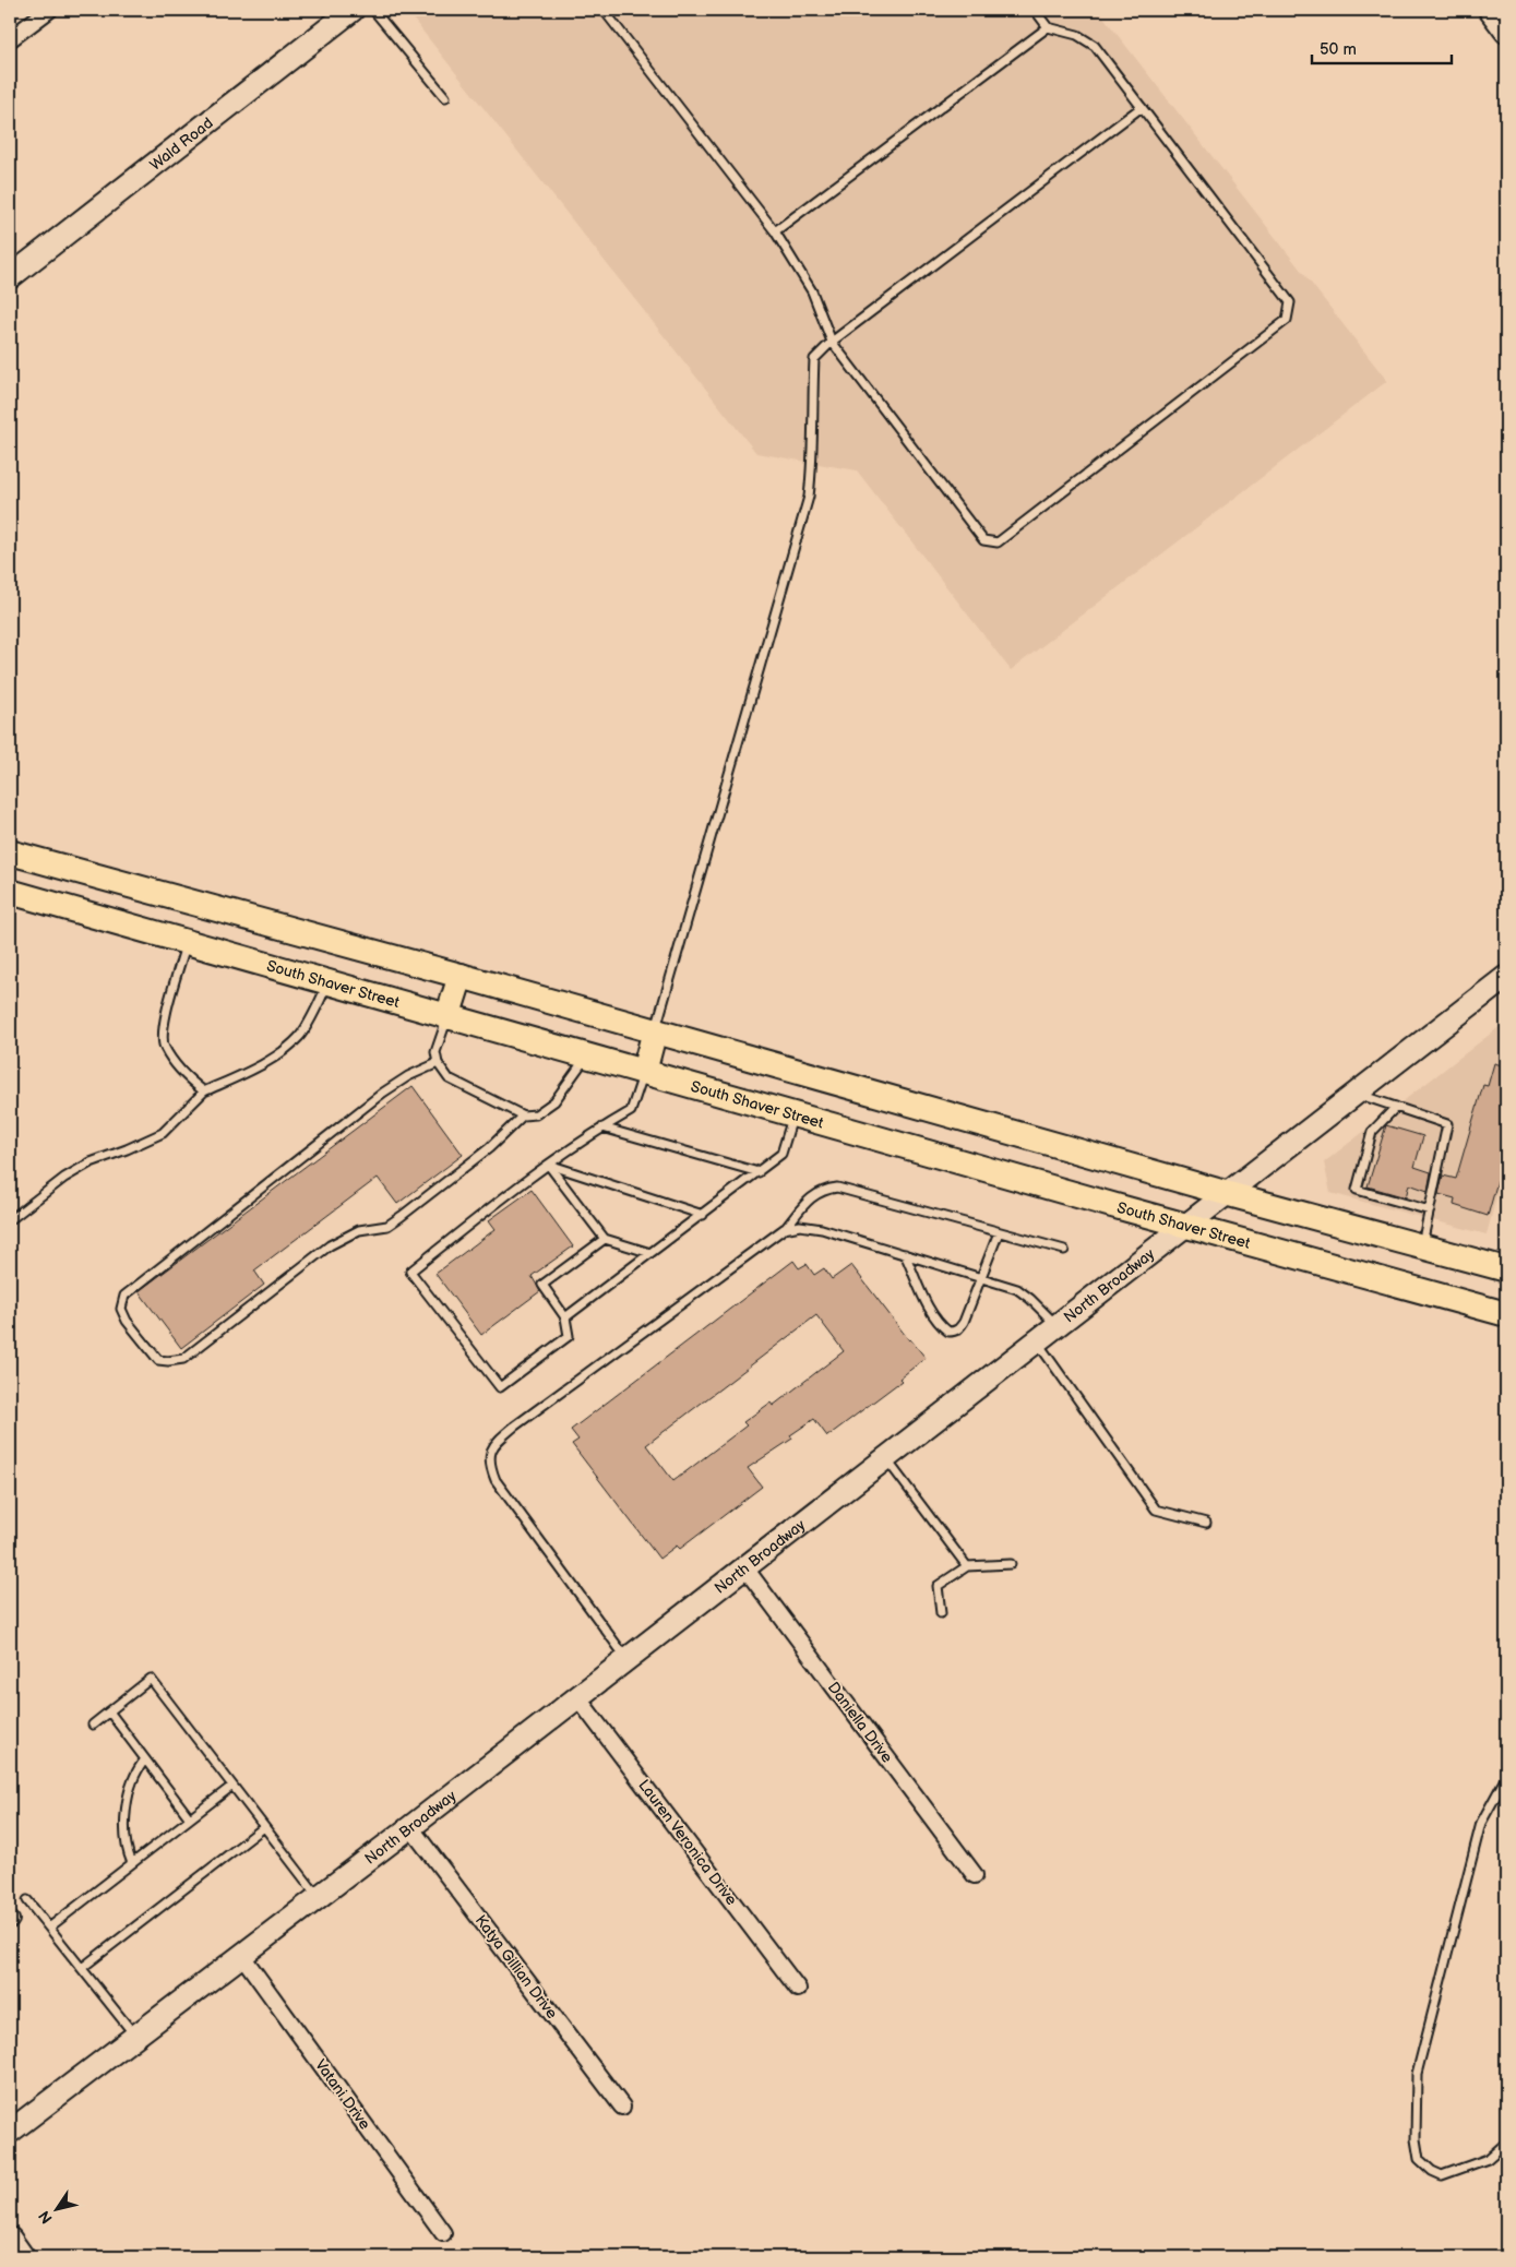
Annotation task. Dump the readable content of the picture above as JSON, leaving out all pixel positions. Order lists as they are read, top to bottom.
{
  "streets": {
    "main road": ["South Shaver Street"],
    "street": [
      "Wald Road",
      "North Broadway",
      "Daniella Drive",
      "Lauren Veronica Drive",
      "Katya Gillian Drive",
      "Vatani Drive"
    ]
  },
  "crossings": [
    ["South Shaver Street", "North Broadway"],
    ["North Broadway", "Daniella Drive"],
    ["North Broadway", "Lauren Veronica Drive"],
    ["North Broadway", "Katya Gillian Drive"],
    ["North Broadway", "Vatani Drive"]
  ],
  "scale_bar": "50 m",
  "north": "bottom left"
}
